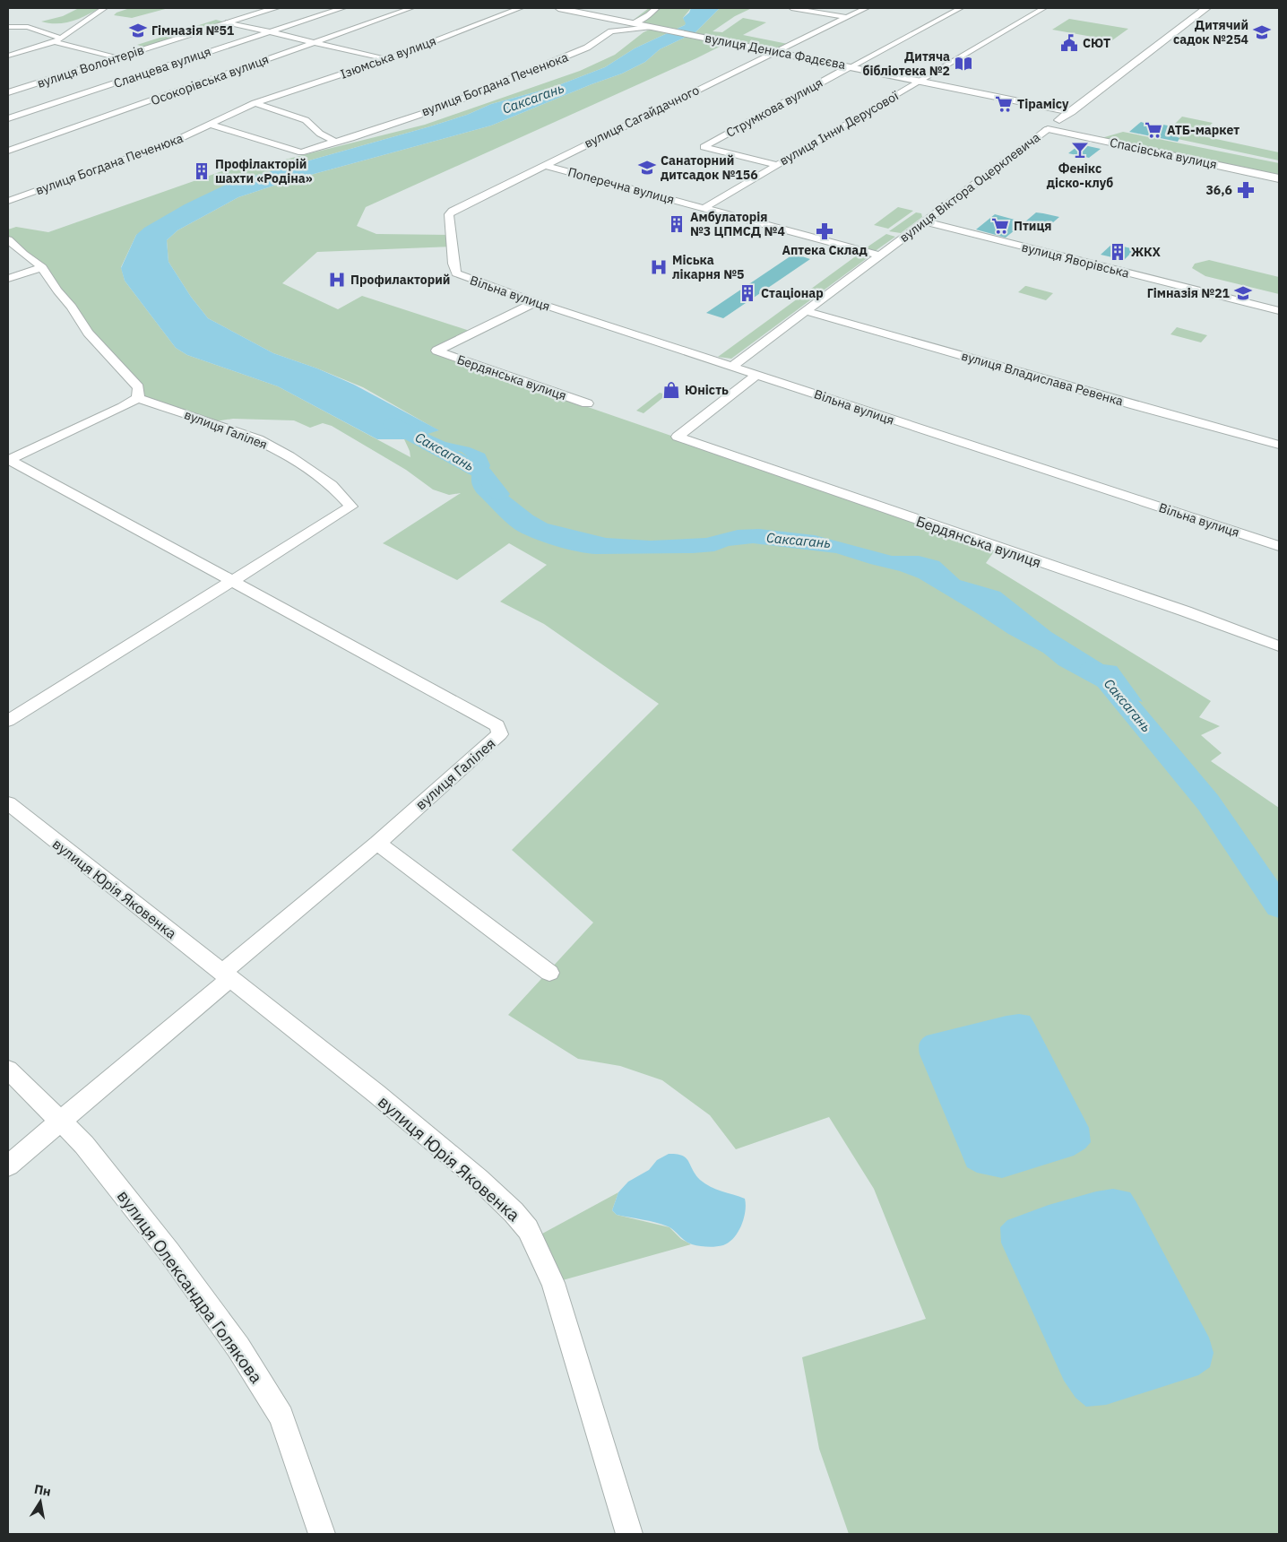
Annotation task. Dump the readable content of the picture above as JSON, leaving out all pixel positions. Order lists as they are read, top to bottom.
{
  "streets": {
    "street": [
      "вулиця Дениса Фадєєва",
      "Ізюмська вулиця",
      "вулиця Волонтерів",
      "Сланцева вулиця",
      "Осокорівська вулиця",
      "вулиця Богдана Печенюка",
      "Струмкова вулиця",
      "вулиця Сагайдачного",
      "вулиця Інни Дерусової",
      "Спасівська вулиця",
      "Поперечна вулиця",
      "вулиця Віктора Оцерклевича",
      "вулиця Яворівська",
      "Вільна вулиця",
      "Бердянська вулиця",
      "вулиця Владислава Ревенка",
      "вулиця Галілея",
      "вулиця Юрія Яковенка",
      "вулиця Олександра Голякова"
    ]
  },
  "crossings": [
    ["вулиця Дениса Фадєєва", "вулиця Богдана Печенюка"],
    ["вулиця Дениса Фадєєва", "Струмкова вулиця"],
    ["вулиця Дениса Фадєєва", "вулиця Сагайдачного"],
    ["вулиця Дениса Фадєєва", "вулиця Інни Дерусової"],
    ["вулиця Дениса Фадєєва", "вулиця Віктора Оцерклевича"],
    ["Ізюмська вулиця", "вулиця Богдана Печенюка"],
    ["Струмкова вулиця", "вулиця Інни Дерусової"],
    ["вулиця Сагайдачного", "Поперечна вулиця"],
    ["вулиця Сагайдачного", "Вільна вулиця"],
    ["вулиця Інни Дерусової", "Поперечна вулиця"],
    ["Спасівська вулиця", "вулиця Віктора Оцерклевича"],
    ["Поперечна вулиця", "вулиця Віктора Оцерклевича"],
    ["вулиця Віктора Оцерклевича", "вулиця Яворівська"],
    ["вулиця Віктора Оцерклевича", "Вільна вулиця"],
    ["вулиця Віктора Оцерклевича", "вулиця Владислава Ревенка"],
    ["Вільна вулиця", "Бердянська вулиця"]
  ],
  "water": ["Саксагань"],
  "places": {
    "school or university": [
      "Гімназія №51",
      "Дитячий садок №254",
      "Санаторний дитсадок №156",
      "Гімназія №21"
    ],
    "public building": ["СЮТ"],
    "library": ["Дитяча бібліотека №2"],
    "supermarket": ["Тірамісу", "АТБ-маркет", "Птиця"],
    "bar": ["Фенікс діско-клуб"],
    "building": [
      "Профілакторій шахти «Родіна»",
      "Амбулаторія №3 ЦПМСД №4",
      "ЖКХ",
      "Стаціонар"
    ],
    "pharmacy": ["36,6", "Аптека Склад"],
    "hospital": ["Міська лікарня №5", "Профилакторий"],
    "shop": ["Юність"]
  },
  "north": "top"
}
